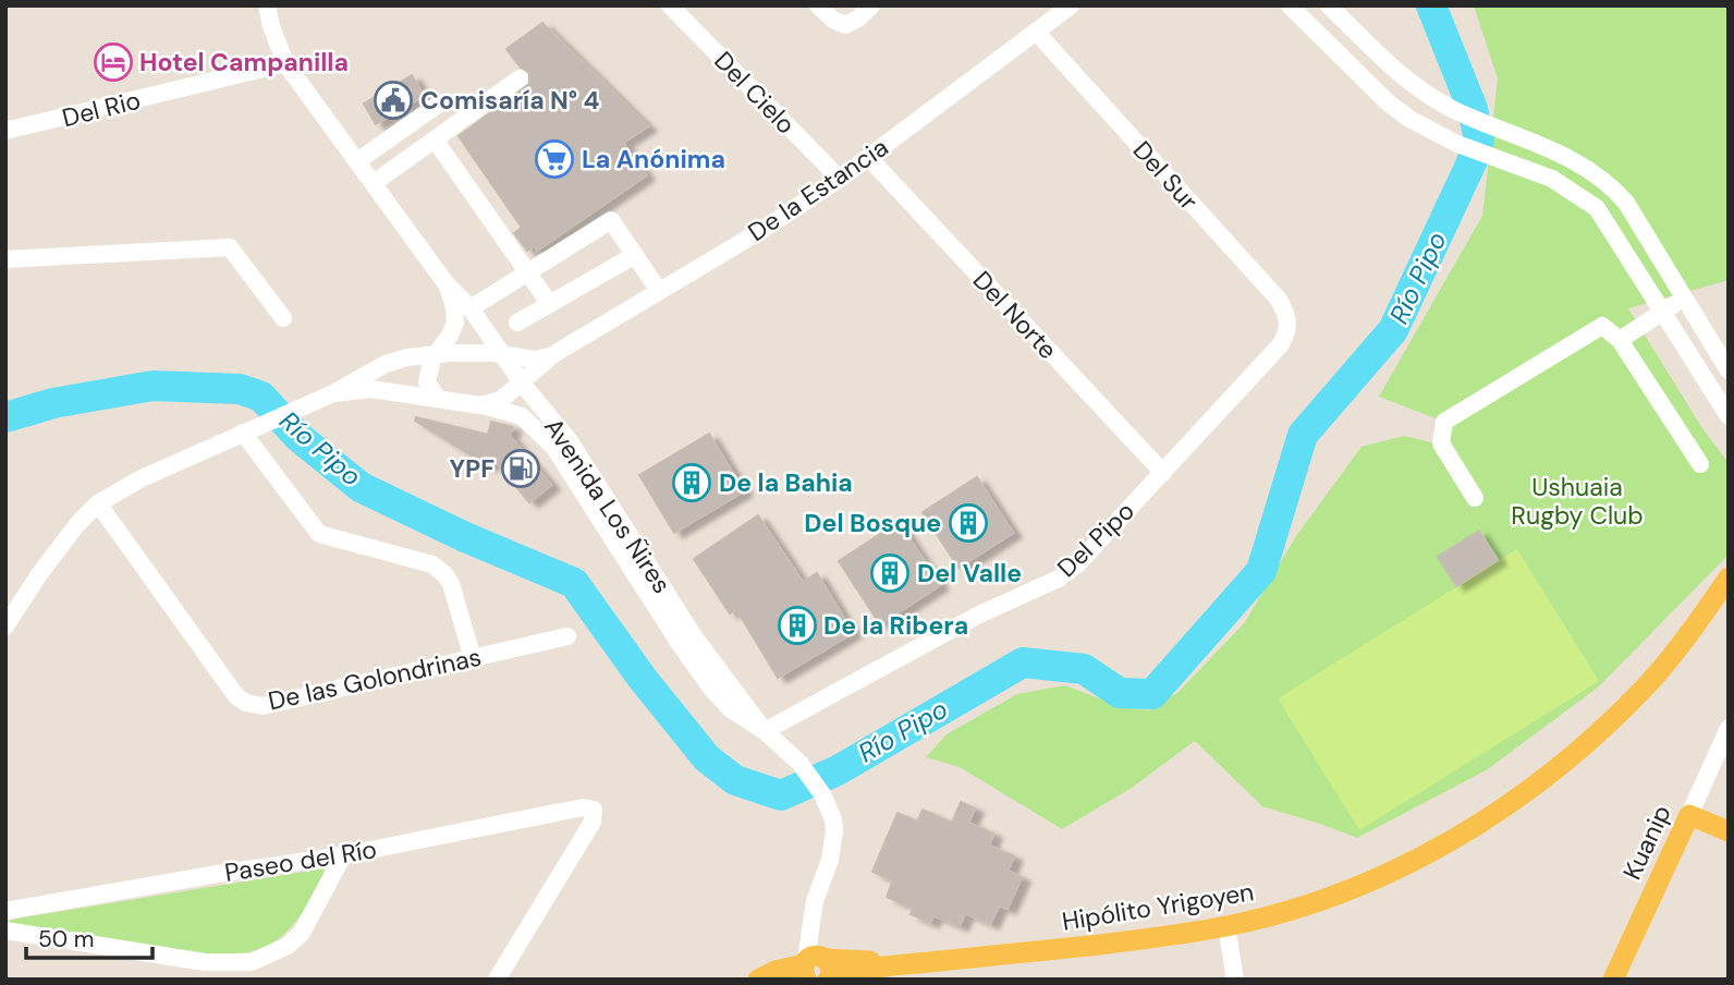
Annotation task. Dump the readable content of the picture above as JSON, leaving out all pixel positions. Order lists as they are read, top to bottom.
{
  "streets": {
    "main road": ["Kuanip", "Hipólito Yrigoyen"],
    "street": [
      "Del Cielo",
      "Del Rio",
      "Del Sur",
      "De la Estancia",
      "Del Norte",
      "Avenida Los Ñires",
      "Del Pipo",
      "De las Golondrinas",
      "Paseo del Río"
    ]
  },
  "crossings": [
    ["Del Cielo", "De la Estancia"],
    ["Del Rio", "Avenida Los Ñires"],
    ["Del Sur", "De la Estancia"],
    ["Del Sur", "Del Pipo"],
    ["De la Estancia", "Del Norte"],
    ["De la Estancia", "Avenida Los Ñires"],
    ["De la Estancia", "De las Golondrinas"],
    ["Del Norte", "Del Pipo"],
    ["Avenida Los Ñires", "Del Pipo"],
    ["Avenida Los Ñires", "Hipólito Yrigoyen"]
  ],
  "water": ["Río Pipo"],
  "parks": ["Ushuaia Rugby Club"],
  "places": {
    "hotel": ["Hotel Campanilla"],
    "public building": ["Comisaría N° 4"],
    "supermarket": ["La Anónima"],
    "fuel station": ["YPF"],
    "building": [
      "De la Bahia",
      "Del Bosque",
      "Del Valle",
      "De la Ribera"
    ]
  },
  "scale_bar": "50 m"
}
